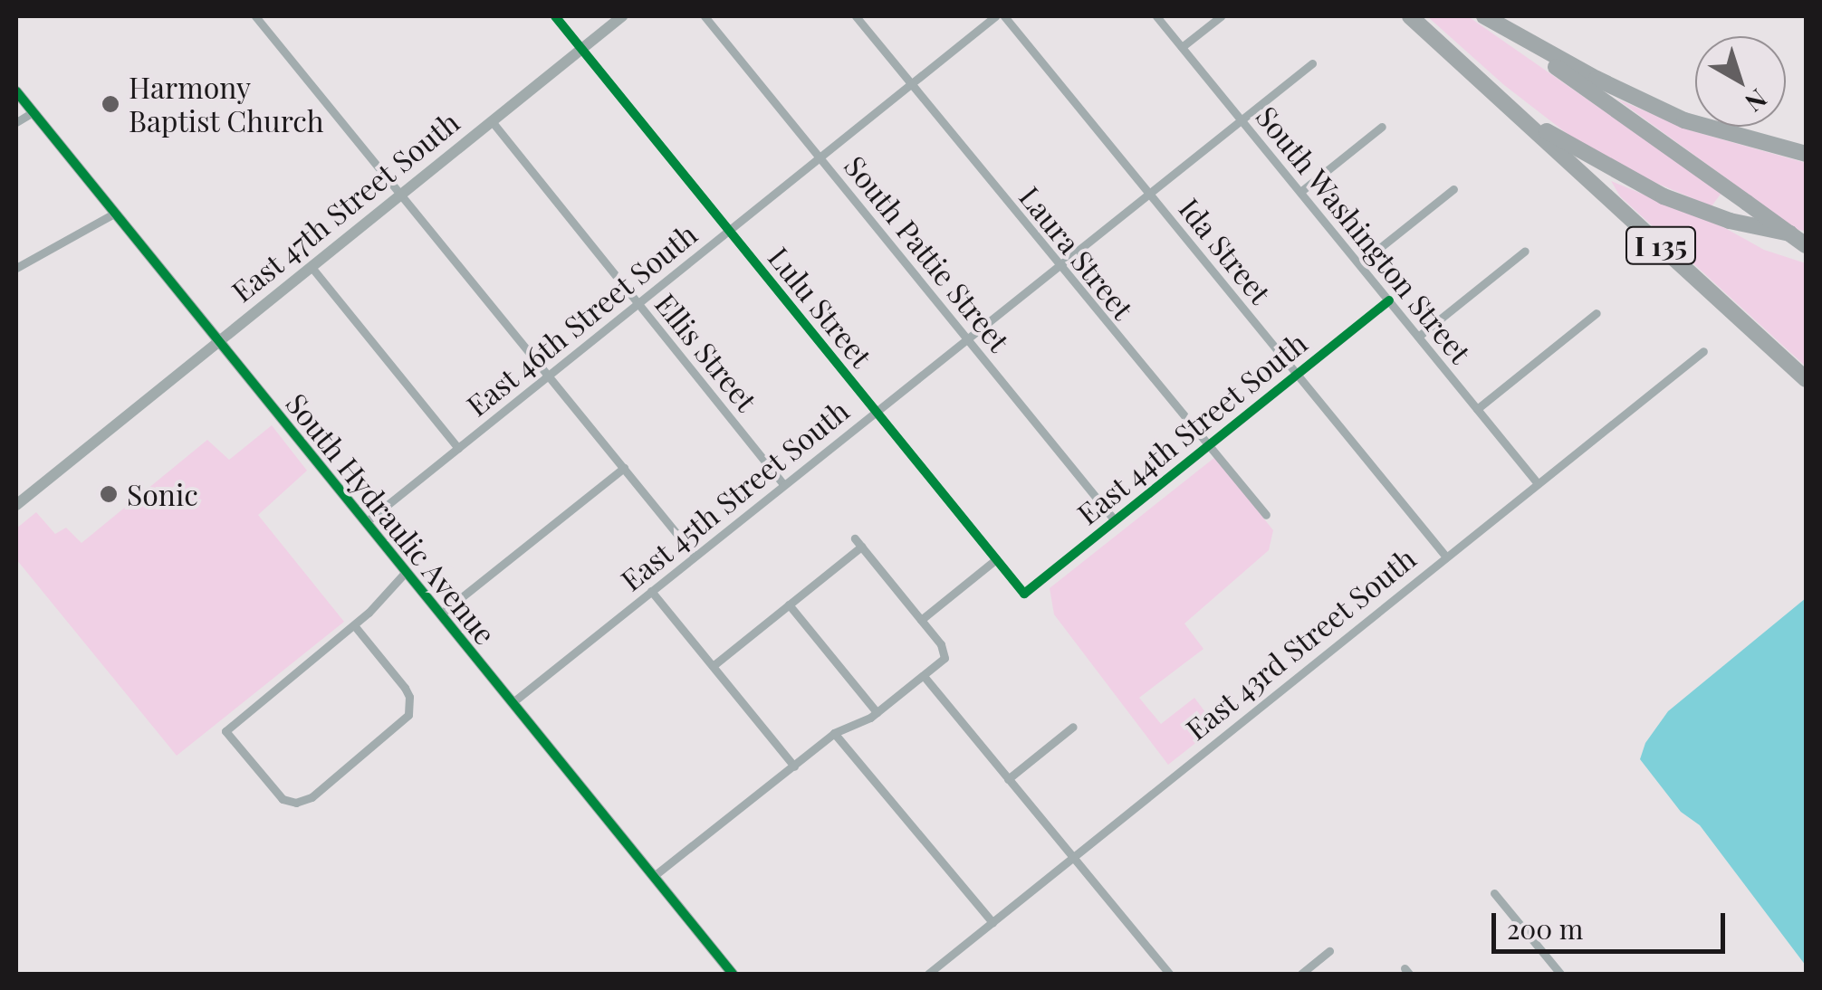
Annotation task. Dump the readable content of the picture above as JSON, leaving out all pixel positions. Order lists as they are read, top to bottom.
{
  "streets": {
    "highway": ["I 135"],
    "street": [
      "East 47th Street South",
      "South Washington Street",
      "Ida Street",
      "Laura Street",
      "South Pattie Street",
      "Lulu Street",
      "East 46th Street South",
      "Ellis Street",
      "East 44th Street South",
      "East 45th Street South",
      "South Hydraulic Avenue",
      "East 43rd Street South"
    ]
  },
  "crossings": [
    ["East 47th Street South", "Lulu Street"],
    ["East 47th Street South", "Ellis Street"],
    ["East 47th Street South", "South Hydraulic Avenue"],
    ["South Washington Street", "East 44th Street South"],
    ["South Washington Street", "East 45th Street South"],
    ["South Washington Street", "East 43rd Street South"],
    ["Ida Street", "East 44th Street South"],
    ["Ida Street", "East 45th Street South"],
    ["Ida Street", "East 43rd Street South"],
    ["Laura Street", "East 46th Street South"],
    ["Laura Street", "East 44th Street South"],
    ["Laura Street", "East 45th Street South"],
    ["South Pattie Street", "East 46th Street South"],
    ["South Pattie Street", "East 44th Street South"],
    ["South Pattie Street", "East 45th Street South"],
    ["Lulu Street", "East 46th Street South"],
    ["Lulu Street", "East 44th Street South"],
    ["Lulu Street", "East 45th Street South"],
    ["East 46th Street South", "Ellis Street"],
    ["East 46th Street South", "South Hydraulic Avenue"],
    ["Ellis Street", "East 45th Street South"],
    ["East 45th Street South", "South Hydraulic Avenue"]
  ],
  "places": ["Harmony Baptist Church", "Sonic"],
  "scale_bar": "200 m",
  "north": "bottom right"
}
